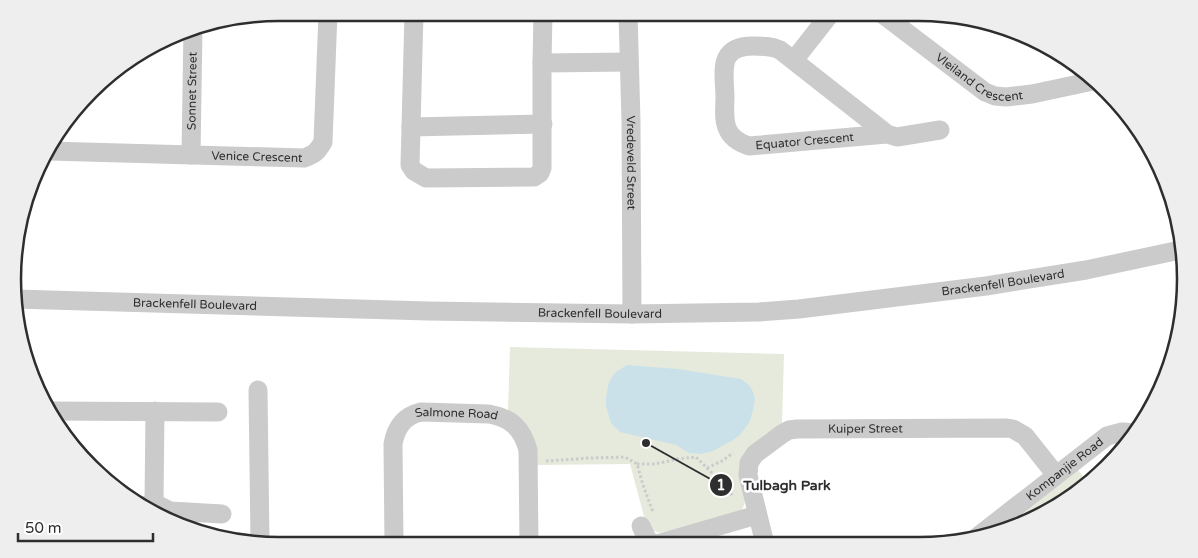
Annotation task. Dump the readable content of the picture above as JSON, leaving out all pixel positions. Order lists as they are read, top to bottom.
{
  "streets": {
    "street": [
      "Vleiland Crescent",
      "Sonnet Street",
      "Equator Crescent",
      "Venice Crescent",
      "Vredeveld Street",
      "Brackenfell Boulevard",
      "Salmone Road",
      "Kuiper Street",
      "Kompanjie Road"
    ]
  },
  "crossings": [
    ["Sonnet Street", "Venice Crescent"],
    ["Vredeveld Street", "Brackenfell Boulevard"],
    ["Kuiper Street", "Kompanjie Road"]
  ],
  "places": ["Tulbagh Park"],
  "scale_bar": "50 m"
}
